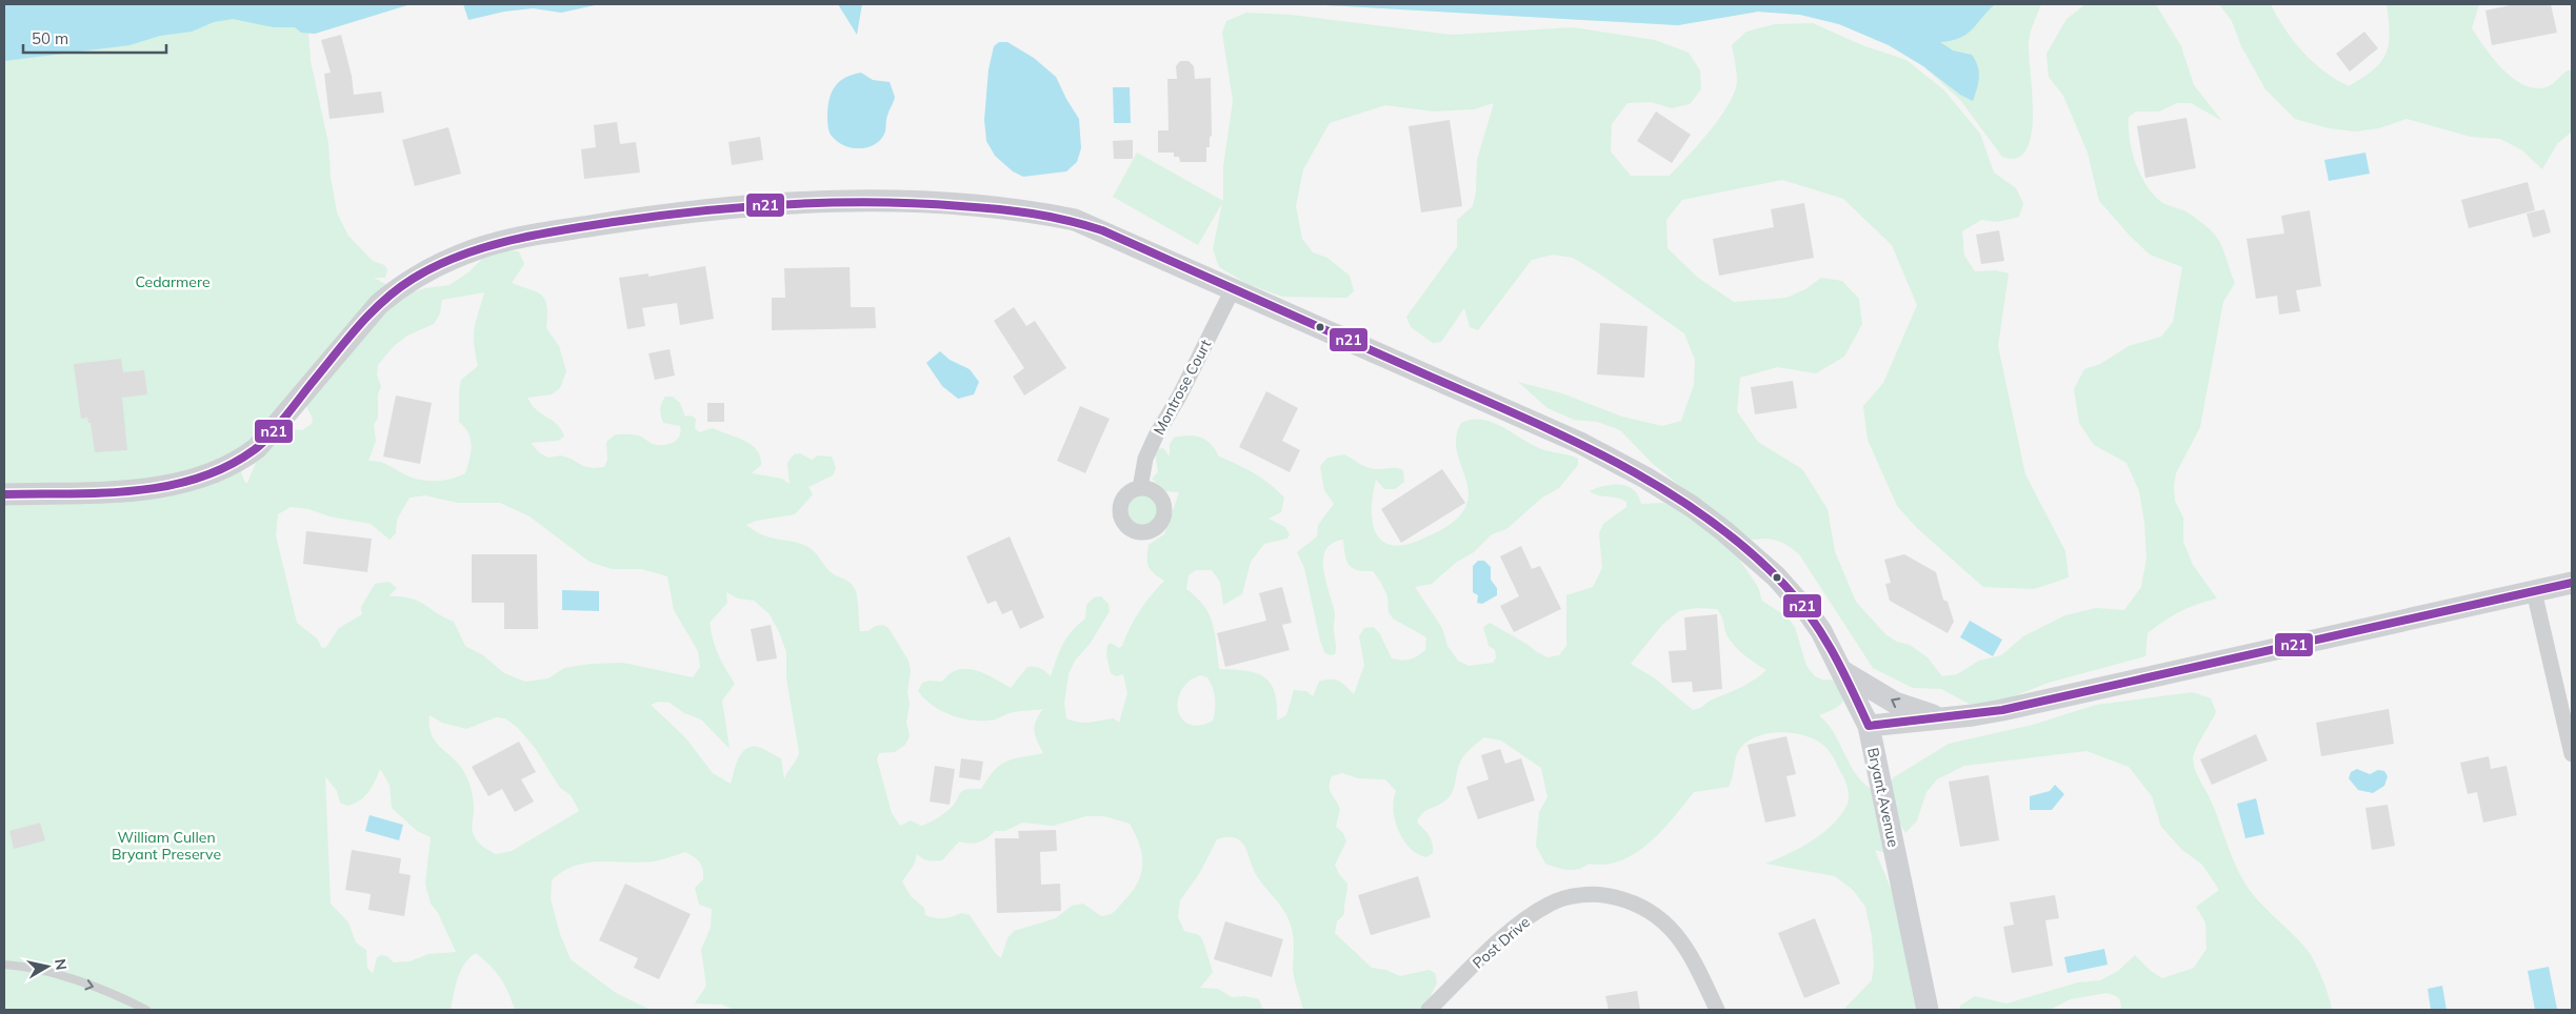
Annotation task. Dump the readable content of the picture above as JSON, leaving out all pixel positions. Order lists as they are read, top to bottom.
{
  "streets": {
    "main road": ["Bryant Avenue"],
    "street": ["Montrose Court", "Post Drive"]
  },
  "crossings": [
    ["Montrose Court", "Bryant Avenue"]
  ],
  "parks": ["Cedarmere", "William Cullen Bryant Preserve"],
  "lines": ["transit line n21"],
  "scale_bar": "50 m",
  "north": "right"
}
